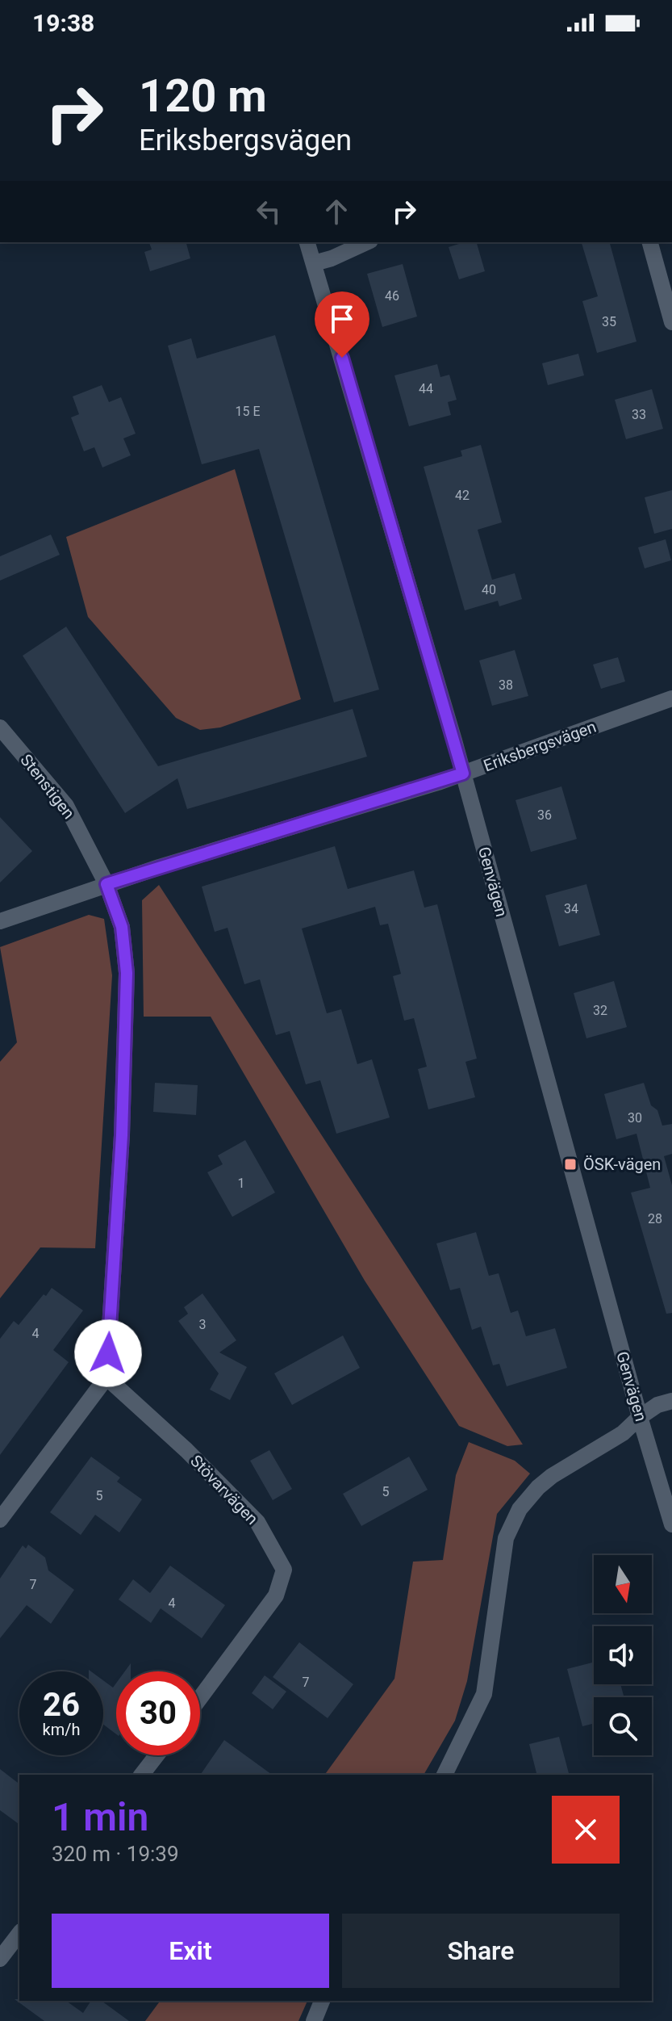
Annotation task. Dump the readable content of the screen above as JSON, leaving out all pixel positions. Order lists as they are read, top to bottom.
{
  "streets": {
    "street": [
      "Eriksbergsvägen",
      "Stenstigen",
      "Genvägen",
      "Stövarvägen"
    ]
  },
  "crossings": [
    ["Eriksbergsvägen", "Stenstigen"],
    ["Eriksbergsvägen", "Genvägen"],
    ["Stenstigen", "Stövarvägen"]
  ],
  "places": {
    "transit": ["ÖSK-vägen"]
  },
  "house_numbers": [
    "46",
    "35",
    "44",
    "15 E",
    "33",
    "42",
    "40",
    "38",
    "36",
    "34",
    "32",
    "30",
    "1",
    "28",
    "3",
    "4",
    "5",
    "5",
    "7",
    "4",
    "7"
  ],
  "north": "bottom",
  "page": {
    "status": "19:38",
    "turn": ["120 m", "Eriksbergsvägen"],
    "speed": "26 km/h",
    "limit": "30",
    "heading": ["1 min", "320 m · 19:39"],
    "buttons": ["Exit", "Share"]
  }
}
